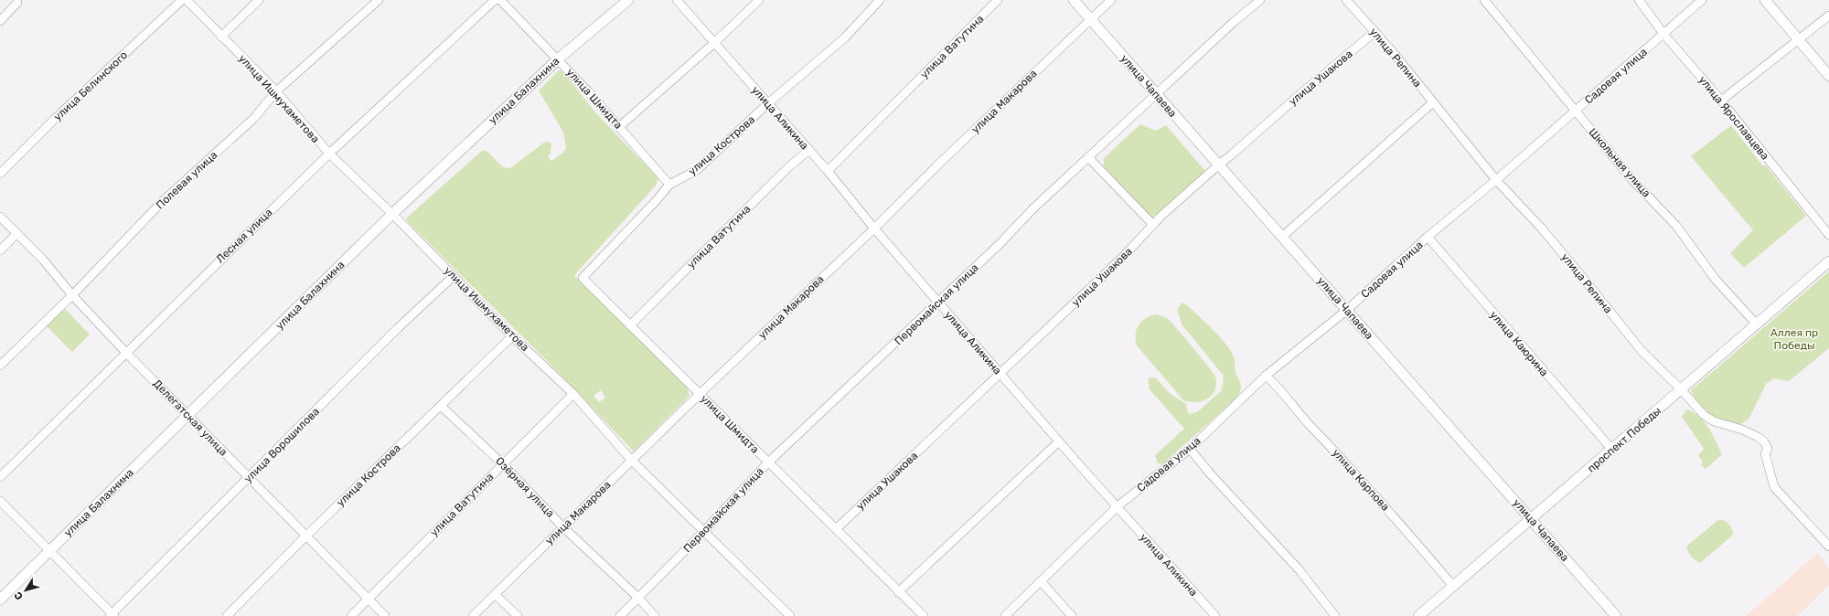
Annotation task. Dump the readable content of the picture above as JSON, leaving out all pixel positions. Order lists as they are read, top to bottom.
{
  "streets": {
    "street": [
      "улица Ватутина",
      "улица Репина",
      "Садовая улица",
      "улица Ушакова",
      "улица Белинского",
      "улица Чапаева",
      "улица Балахнина",
      "улица Ишмухаметова",
      "улица Шмидта",
      "улица Макарова",
      "улица Аликина",
      "улица Ярославцева",
      "улица Кострова",
      "Школьная улица",
      "Полевая улица",
      "Лесная улица",
      "Первомайская улица",
      "улица Каюрина",
      "Делегатская улица",
      "проспект Победы",
      "улица Ворошилова",
      "улица Карпова",
      "Озёрная улица"
    ]
  },
  "crossings": [
    ["улица Ватутина", "улица Ишмухаметова"],
    ["улица Ватутина", "улица Шмидта"],
    ["улица Ватутина", "улица Аликина"],
    ["улица Ватутина", "Делегатская улица"],
    ["улица Ватутина", "Озёрная улица"],
    ["улица Репина", "Садовая улица"],
    ["улица Репина", "улица Ушакова"],
    ["улица Репина", "проспект Победы"],
    ["Садовая улица", "улица Чапаева"],
    ["Садовая улица", "улица Аликина"],
    ["Садовая улица", "улица Ярославцева"],
    ["Садовая улица", "Школьная улица"],
    ["Садовая улица", "улица Каюрина"],
    ["Садовая улица", "улица Карпова"],
    ["улица Ушакова", "улица Чапаева"],
    ["улица Ушакова", "улица Шмидта"],
    ["улица Ушакова", "улица Аликина"],
    ["улица Чапаева", "улица Макарова"],
    ["улица Чапаева", "Первомайская улица"],
    ["улица Чапаева", "проспект Победы"],
    ["улица Балахнина", "улица Ишмухаметова"],
    ["улица Балахнина", "улица Шмидта"],
    ["улица Балахнина", "Делегатская улица"],
    ["улица Ишмухаметова", "улица Макарова"],
    ["улица Ишмухаметова", "улица Кострова"],
    ["улица Ишмухаметова", "Полевая улица"],
    ["улица Ишмухаметова", "Лесная улица"],
    ["улица Ишмухаметова", "Первомайская улица"],
    ["улица Ишмухаметова", "улица Ворошилова"],
    ["улица Шмидта", "улица Макарова"],
    ["улица Шмидта", "улица Кострова"],
    ["улица Шмидта", "Первомайская улица"],
    ["улица Макарова", "улица Аликина"],
    ["улица Макарова", "Озёрная улица"],
    ["улица Аликина", "улица Кострова"],
    ["улица Аликина", "Первомайская улица"],
    ["улица Кострова", "Делегатская улица"],
    ["улица Кострова", "Озёрная улица"],
    ["Школьная улица", "проспект Победы"],
    ["Полевая улица", "Делегатская улица"],
    ["Лесная улица", "Делегатская улица"],
    ["Первомайская улица", "Озёрная улица"],
    ["улица Каюрина", "проспект Победы"],
    ["Делегатская улица", "улица Ворошилова"],
    ["проспект Победы", "улица Карпова"]
  ],
  "parks": ["Аллея пр Победы"],
  "north": "bottom left"
}
